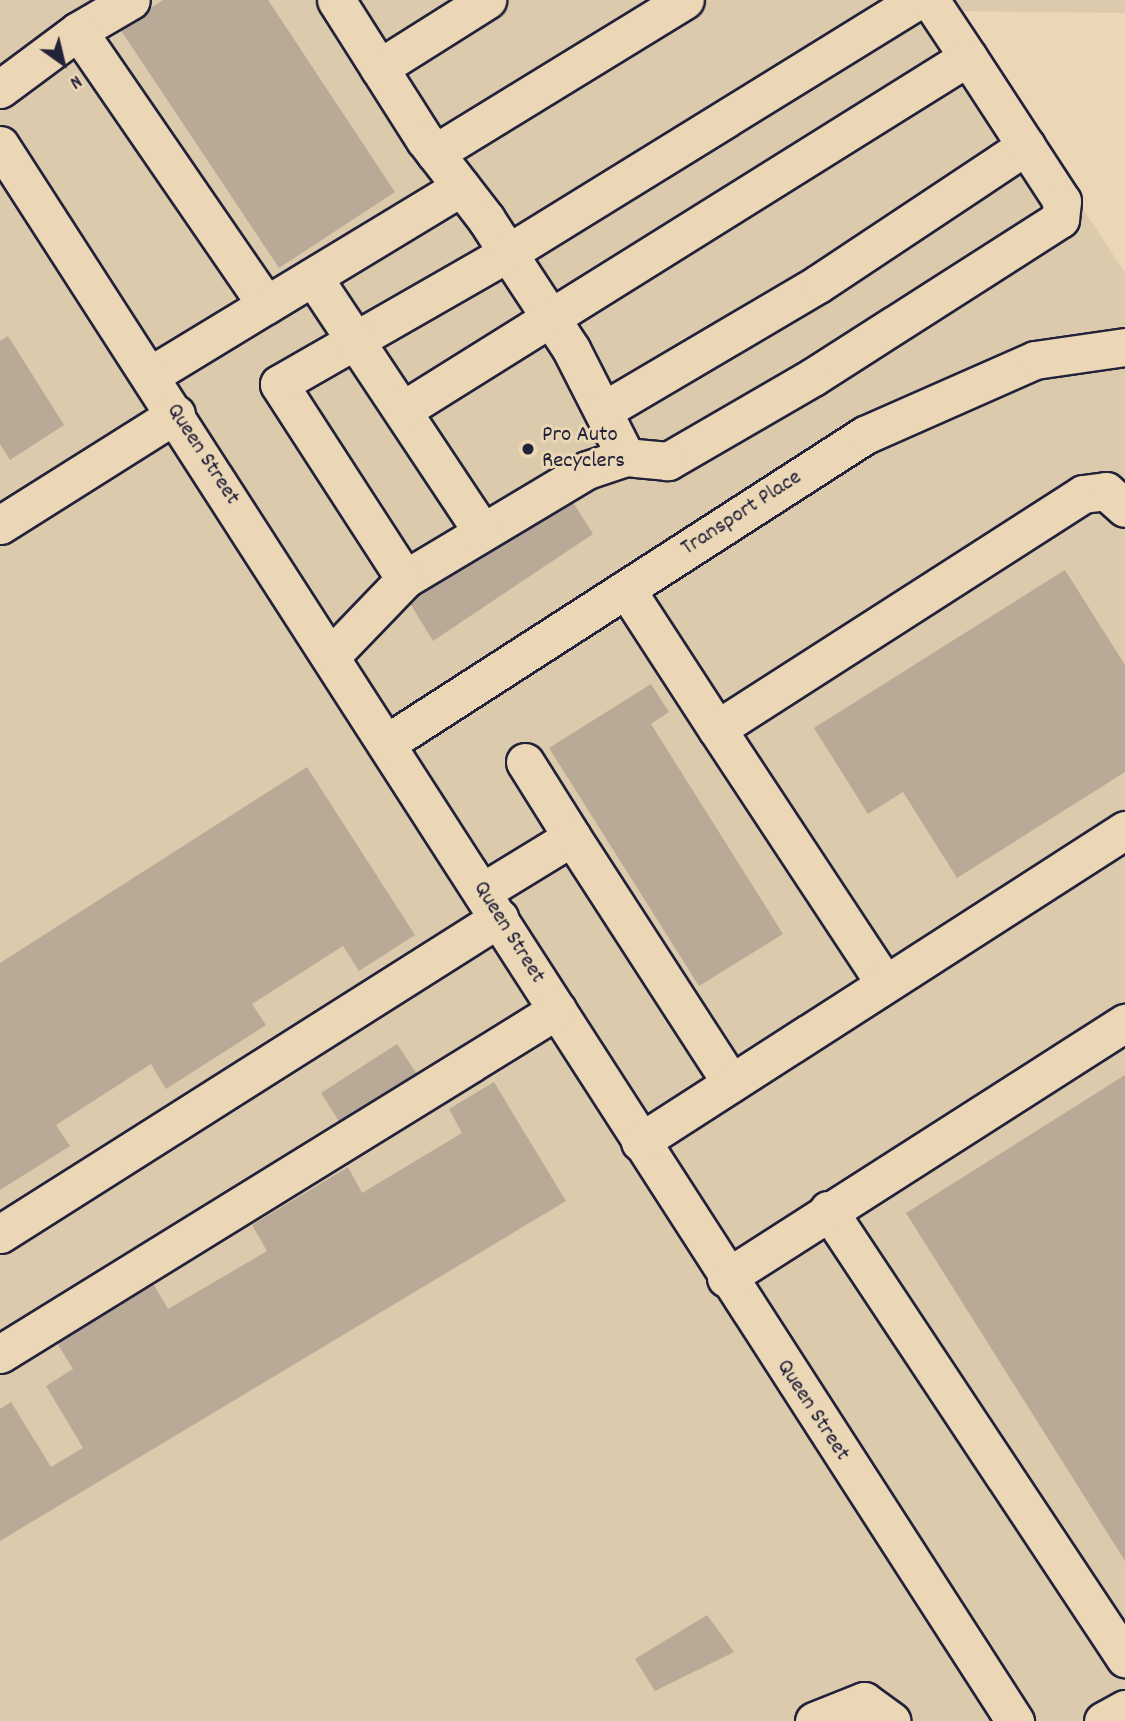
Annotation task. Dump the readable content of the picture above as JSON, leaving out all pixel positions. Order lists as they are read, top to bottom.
{
  "streets": {
    "street": ["Queen Street", "Transport Place"]
  },
  "crossings": [
    ["Queen Street", "Transport Place"]
  ],
  "places": ["Pro Auto Recyclers"],
  "north": "bottom right"
}
